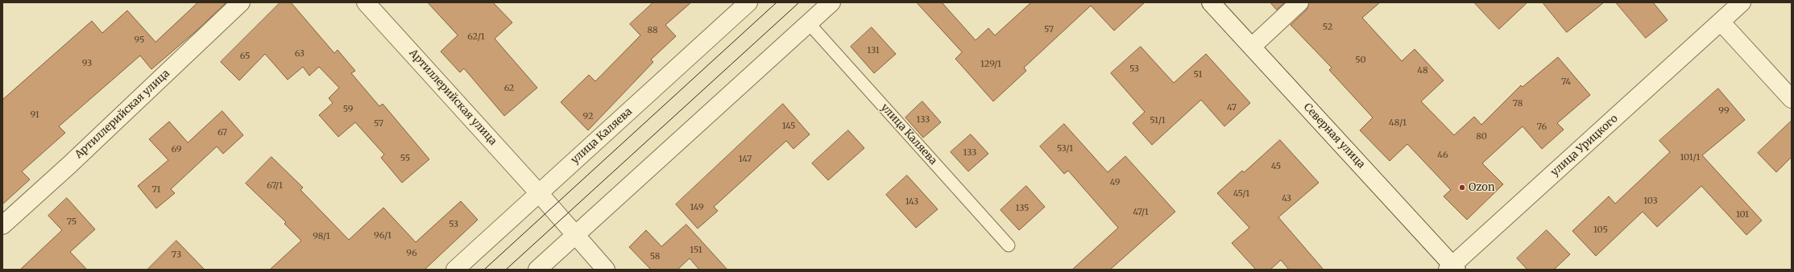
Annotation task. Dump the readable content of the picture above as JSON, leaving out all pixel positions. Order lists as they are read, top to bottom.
{
  "streets": {
    "street": [
      "Артиллерийская улица",
      "улица Каляева",
      "Северная улица",
      "улица Урицкого"
    ]
  },
  "crossings": [
    ["Артиллерийская улица", "улица Каляева"],
    ["Северная улица", "улица Урицкого"]
  ],
  "places": ["Ozon"],
  "house_numbers": [
    "52",
    "57",
    "88",
    "62/1",
    "95",
    "131",
    "63",
    "65",
    "50",
    "93",
    "129/1",
    "53",
    "48",
    "51",
    "74",
    "62",
    "78",
    "47",
    "59",
    "99",
    "91",
    "92",
    "133",
    "51/1",
    "48/1",
    "57",
    "145",
    "76",
    "67",
    "80",
    "53/1",
    "69",
    "133",
    "46",
    "101/1",
    "55",
    "147",
    "45",
    "49",
    "67/1",
    "71",
    "45/1",
    "43",
    "103",
    "143",
    "149",
    "135",
    "47/1",
    "101",
    "75",
    "53",
    "105",
    "96/1",
    "98/1",
    "151",
    "96",
    "73",
    "58"
  ]
}
